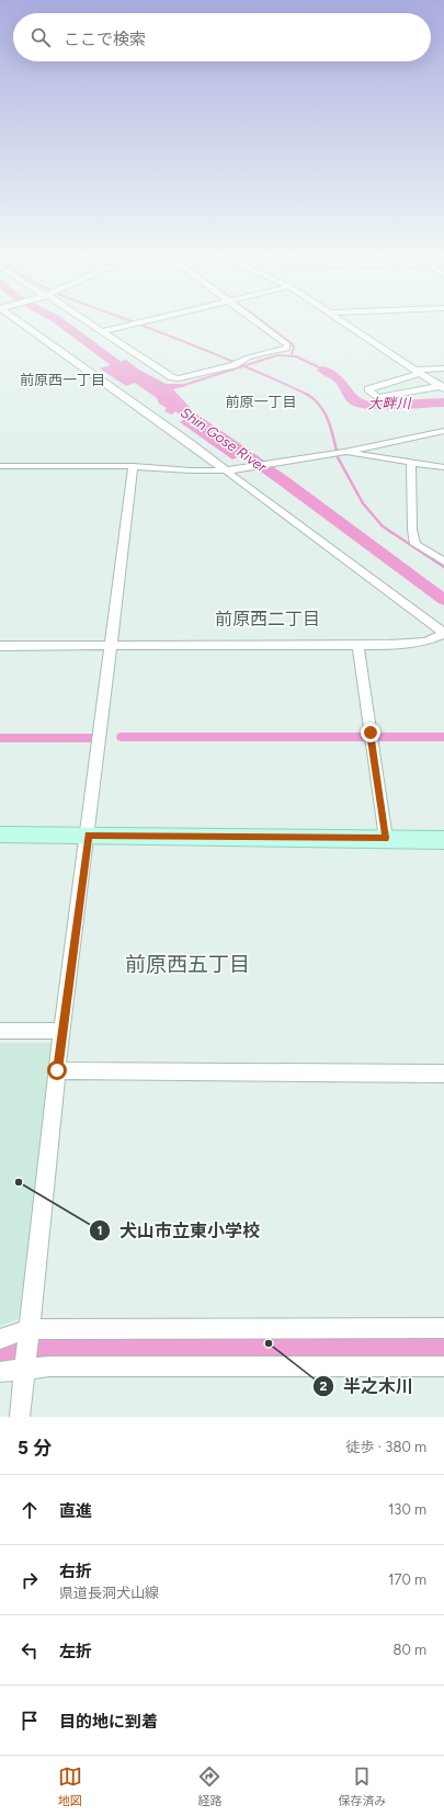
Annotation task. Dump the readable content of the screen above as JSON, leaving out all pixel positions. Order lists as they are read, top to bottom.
{
  "districts": [
    "前原西一丁目",
    "前原一丁目",
    "前原西二丁目",
    "前原西五丁目"
  ],
  "water": ["大畔川", "Shin Gose River"],
  "places": ["犬山市立東小学校", "半之木川"],
  "page": {
    "search": "ここで検索",
    "heading": ["5 分", "徒歩 · 380 m"],
    "list": [
      ["直進", "130 m"],
      ["右折", "県道長洞犬山線", "170 m"],
      ["左折", "80 m"],
      "目的地に到着"
    ],
    "nav": ["地図", "経路", "保存済み"]
  }
}
